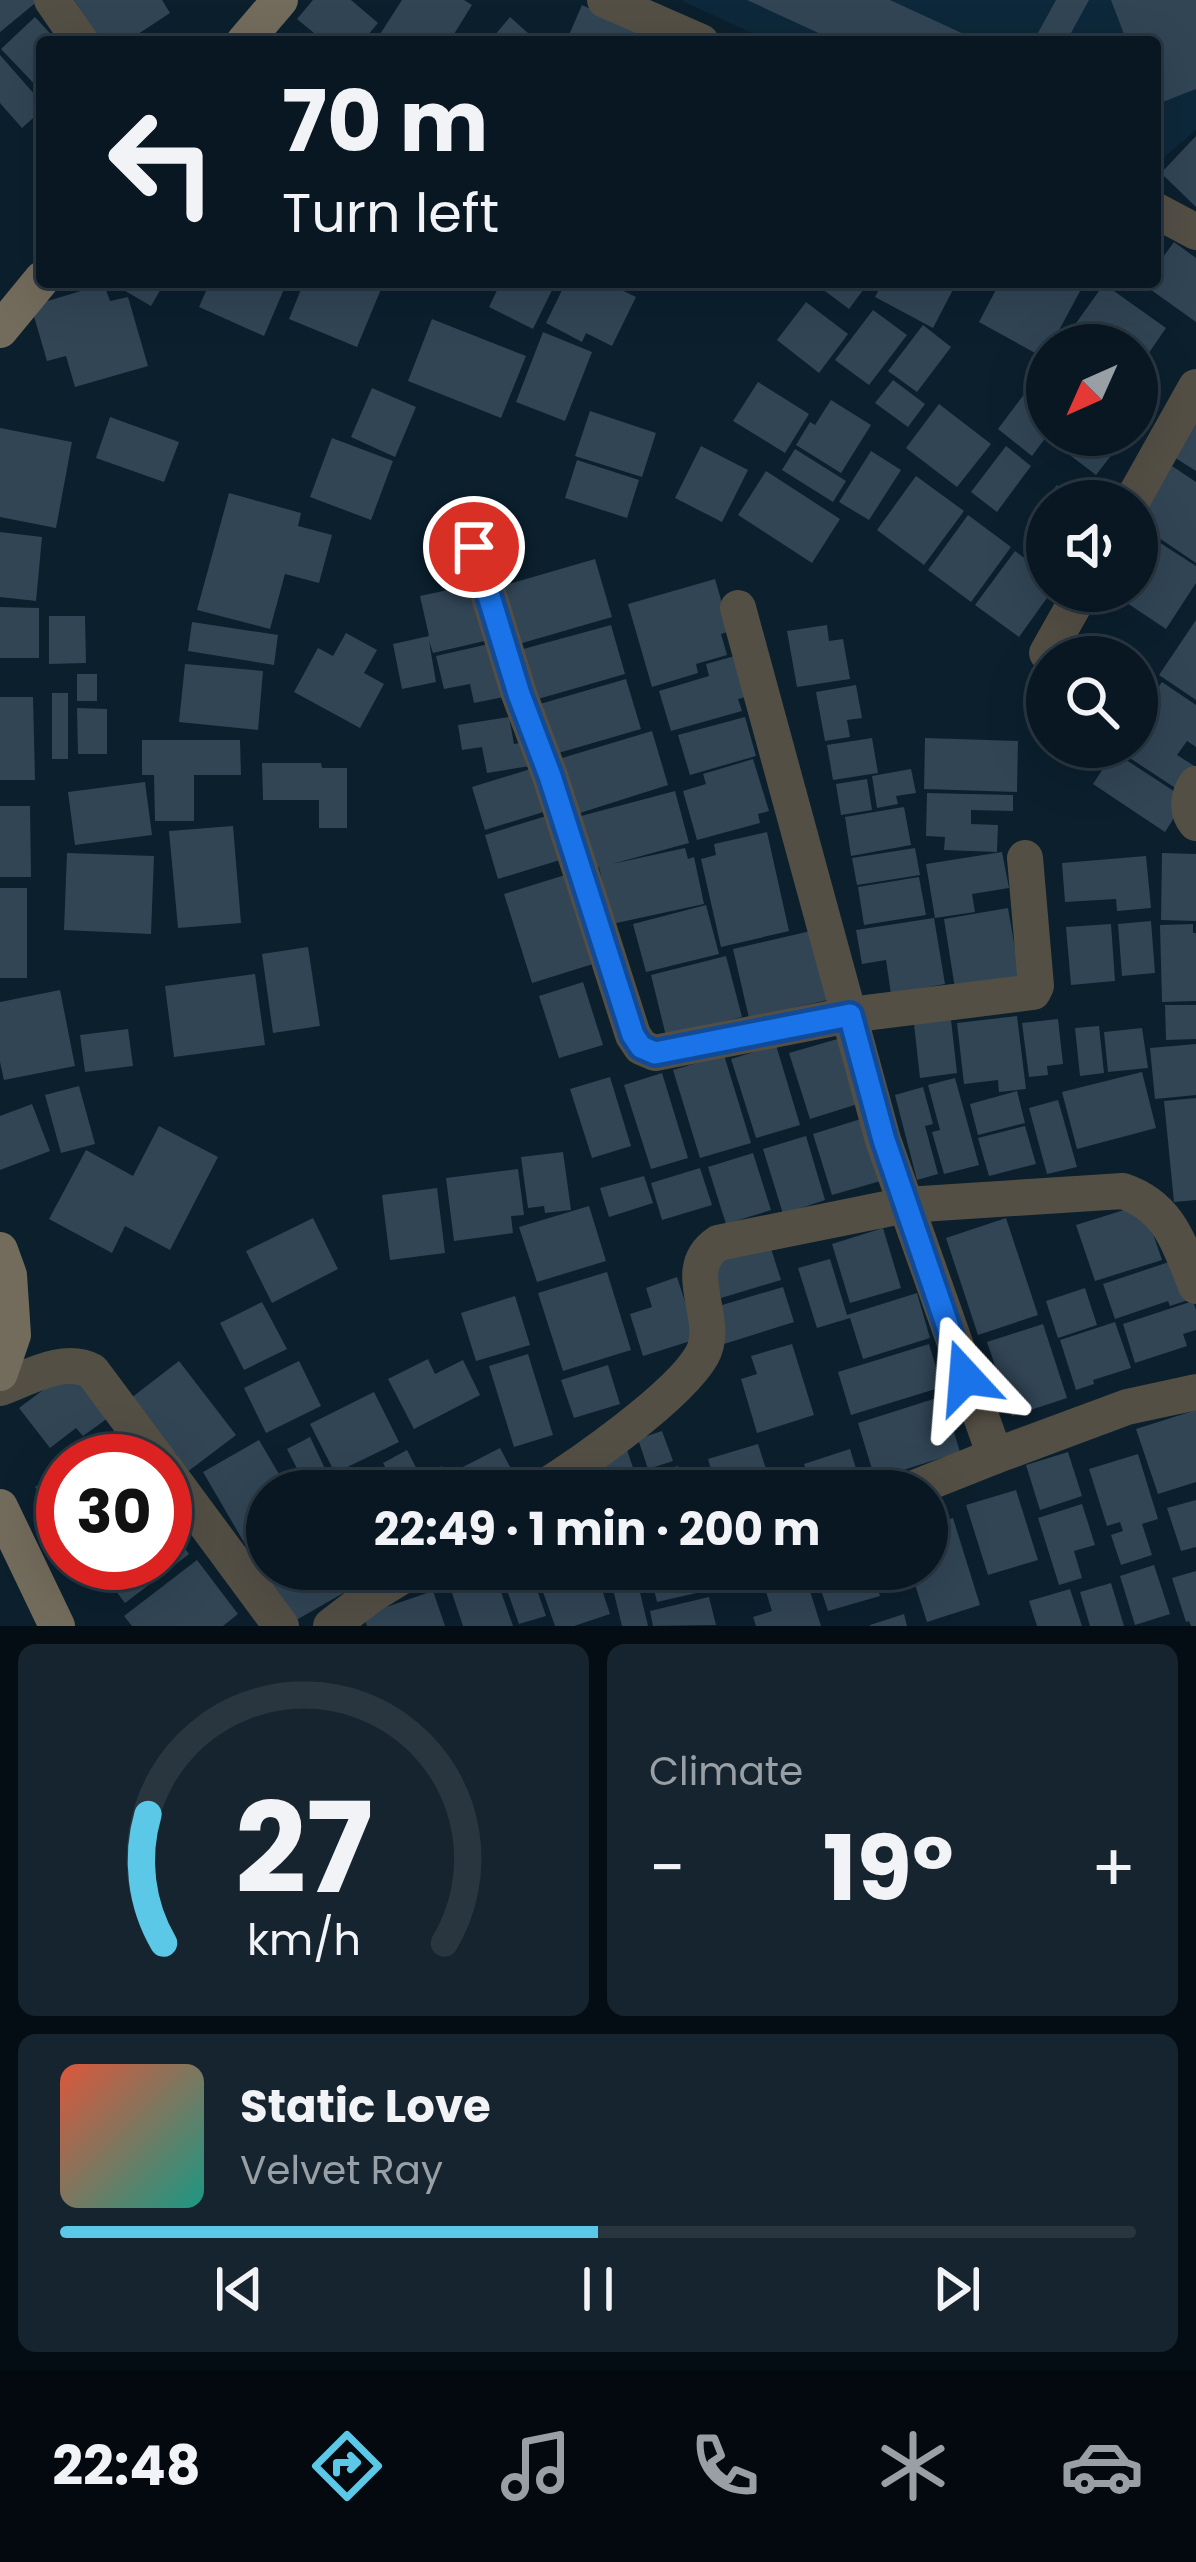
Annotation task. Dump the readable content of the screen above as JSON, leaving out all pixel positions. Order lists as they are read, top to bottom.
{
  "north": "bottom left",
  "page": {
    "turn": ["70 m", "Turn left"],
    "limit": "30",
    "trip": "22:49 · 1 min · 200 m",
    "tile": "Climate",
    "heat": ["−", "19°", "+"],
    "song": ["Static Love", "Velvet Ray"],
    "tabs": "22:48",
    "gauge": ["27", "km/h"]
  }
}
